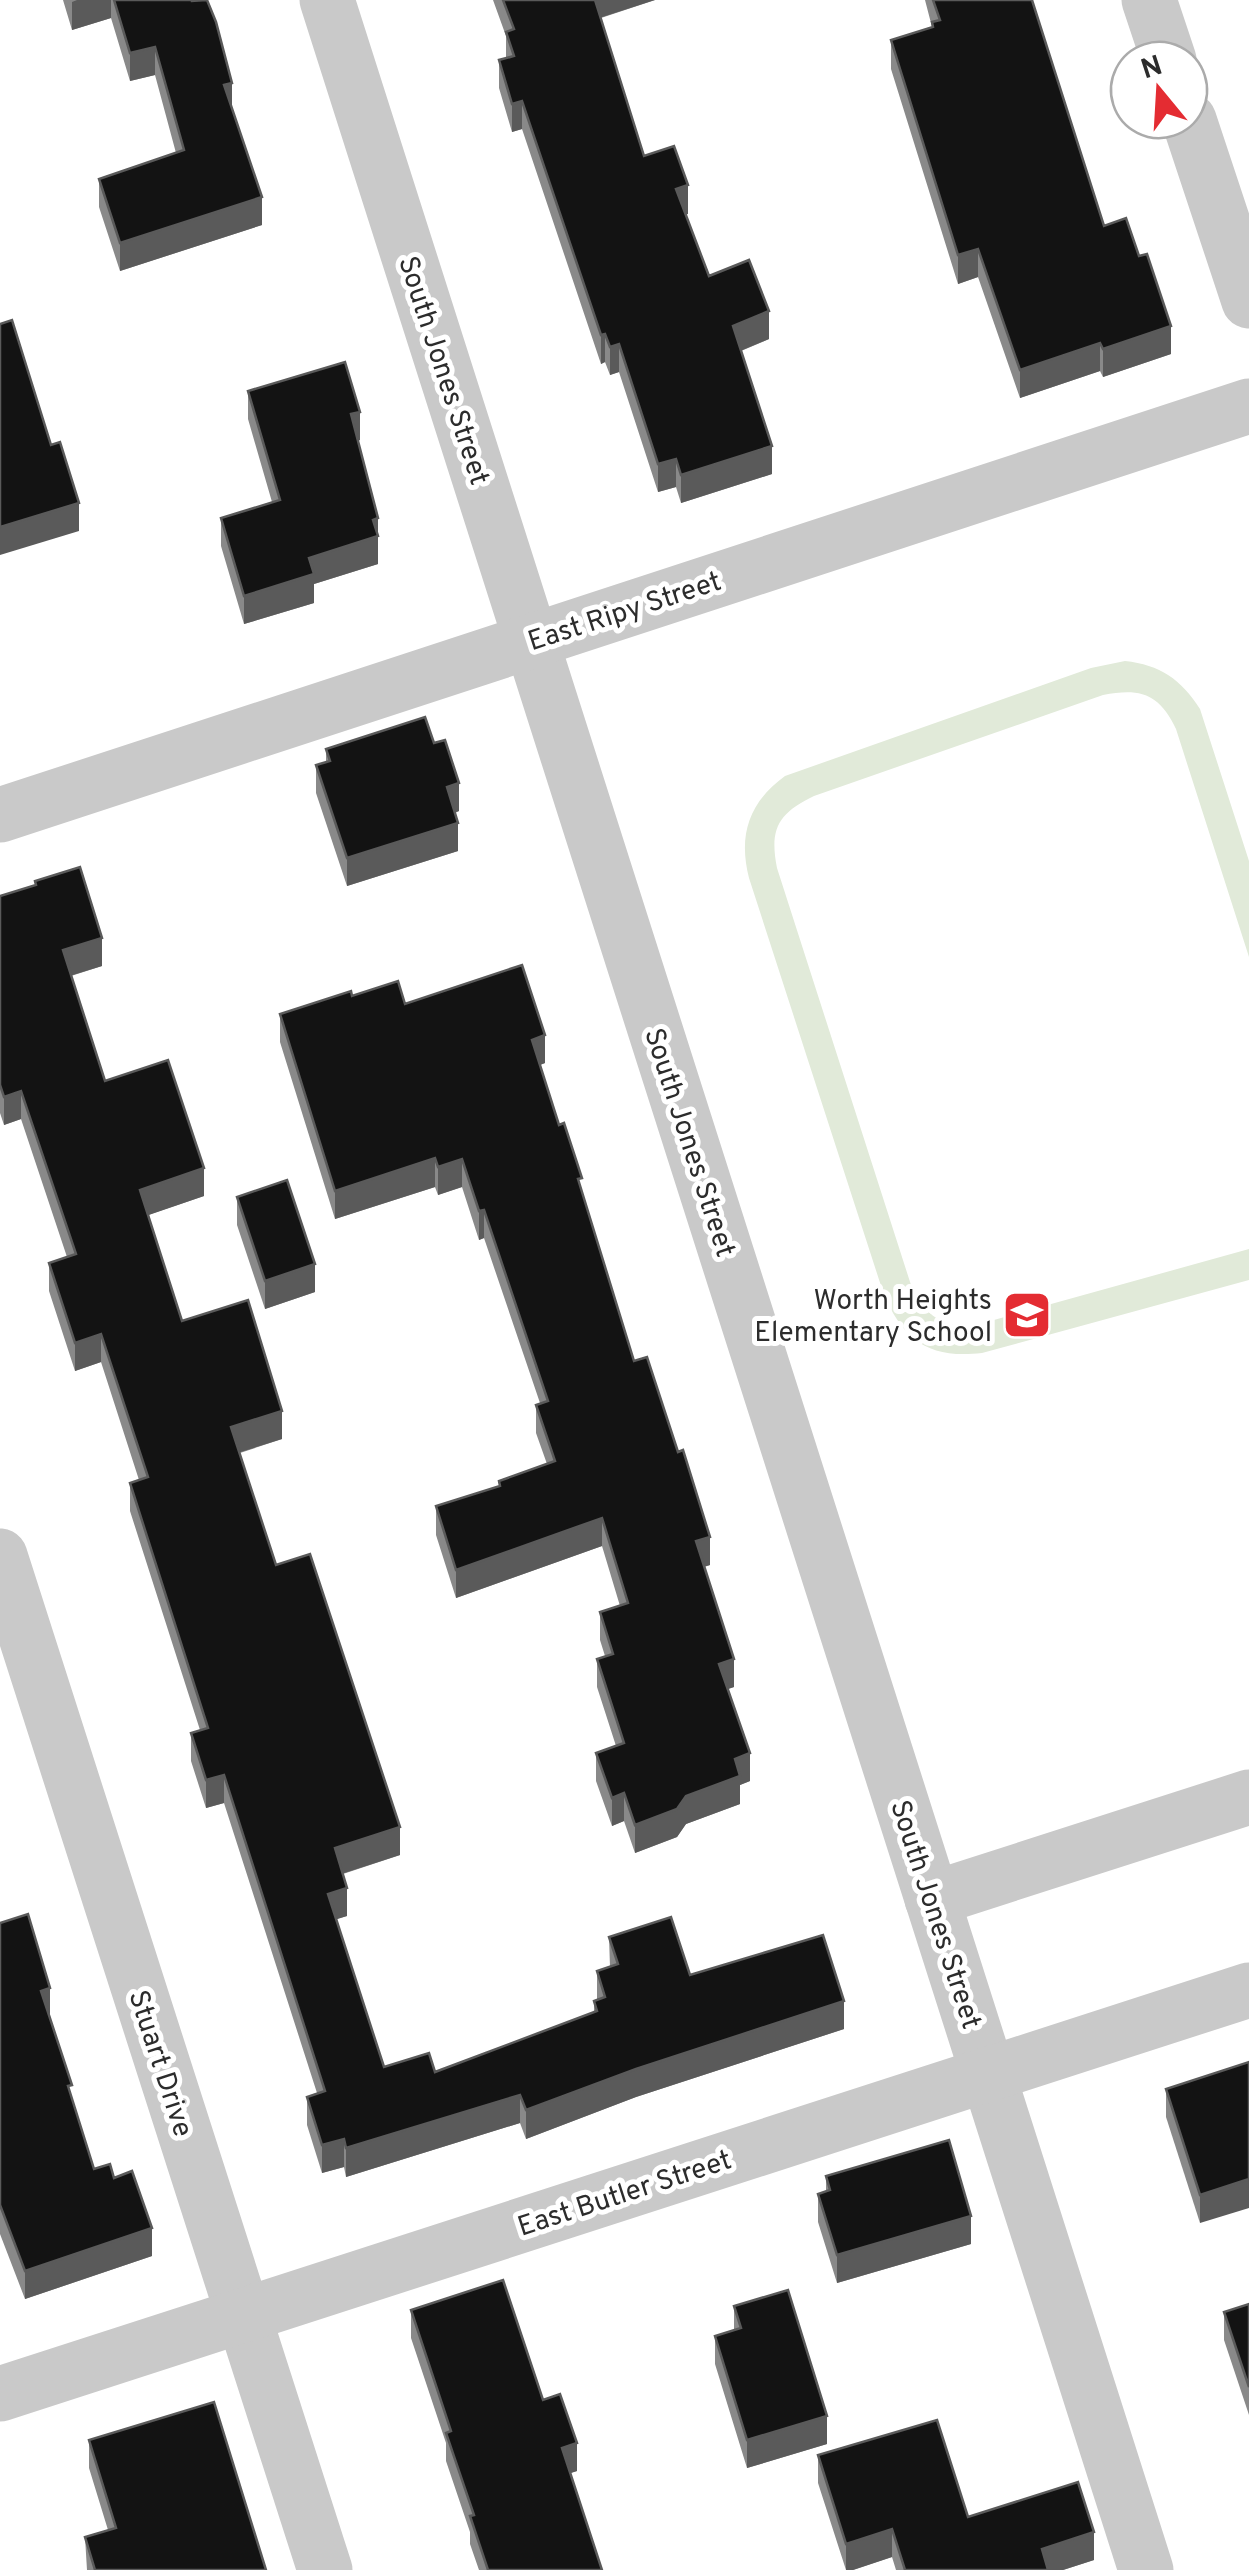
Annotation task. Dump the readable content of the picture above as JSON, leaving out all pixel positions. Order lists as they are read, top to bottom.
{
  "streets": {
    "street": [
      "South Jones Street",
      "East Ripy Street",
      "Stuart Drive",
      "East Butler Street"
    ]
  },
  "crossings": [
    ["South Jones Street", "East Ripy Street"],
    ["South Jones Street", "East Butler Street"],
    ["Stuart Drive", "East Butler Street"]
  ],
  "places": {
    "school or university": ["Worth Heights Elementary School"]
  },
  "north": "top"
}
